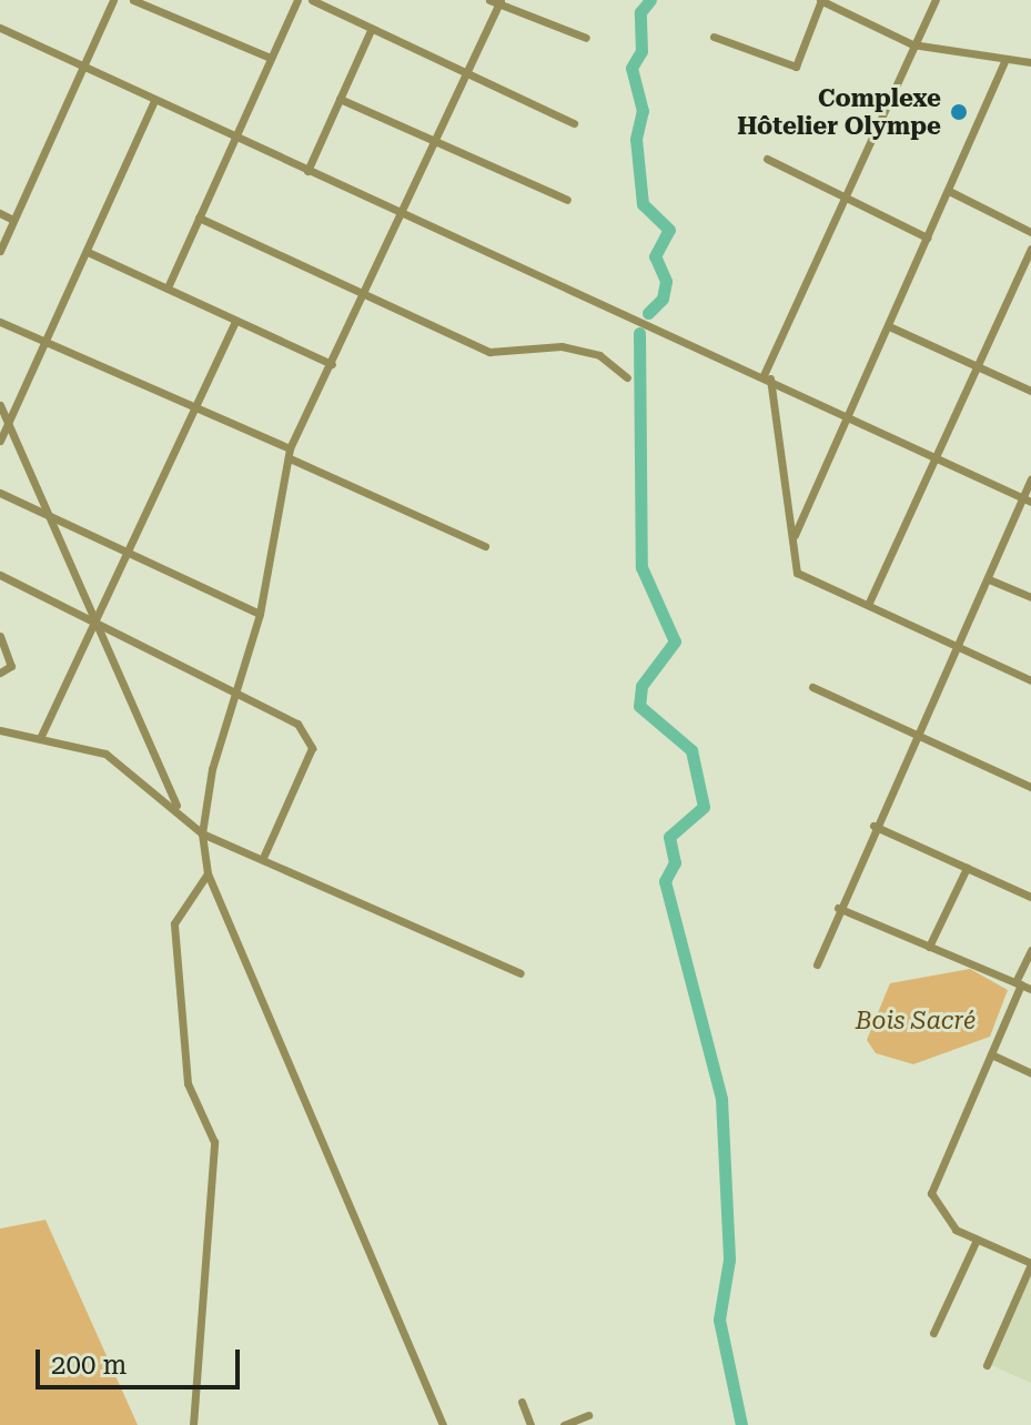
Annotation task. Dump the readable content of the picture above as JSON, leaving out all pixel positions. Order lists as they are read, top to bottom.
{
  "parks": ["Bois Sacré"],
  "places": ["Complexe Hôtelier Olympe"],
  "scale_bar": "200 m"
}
